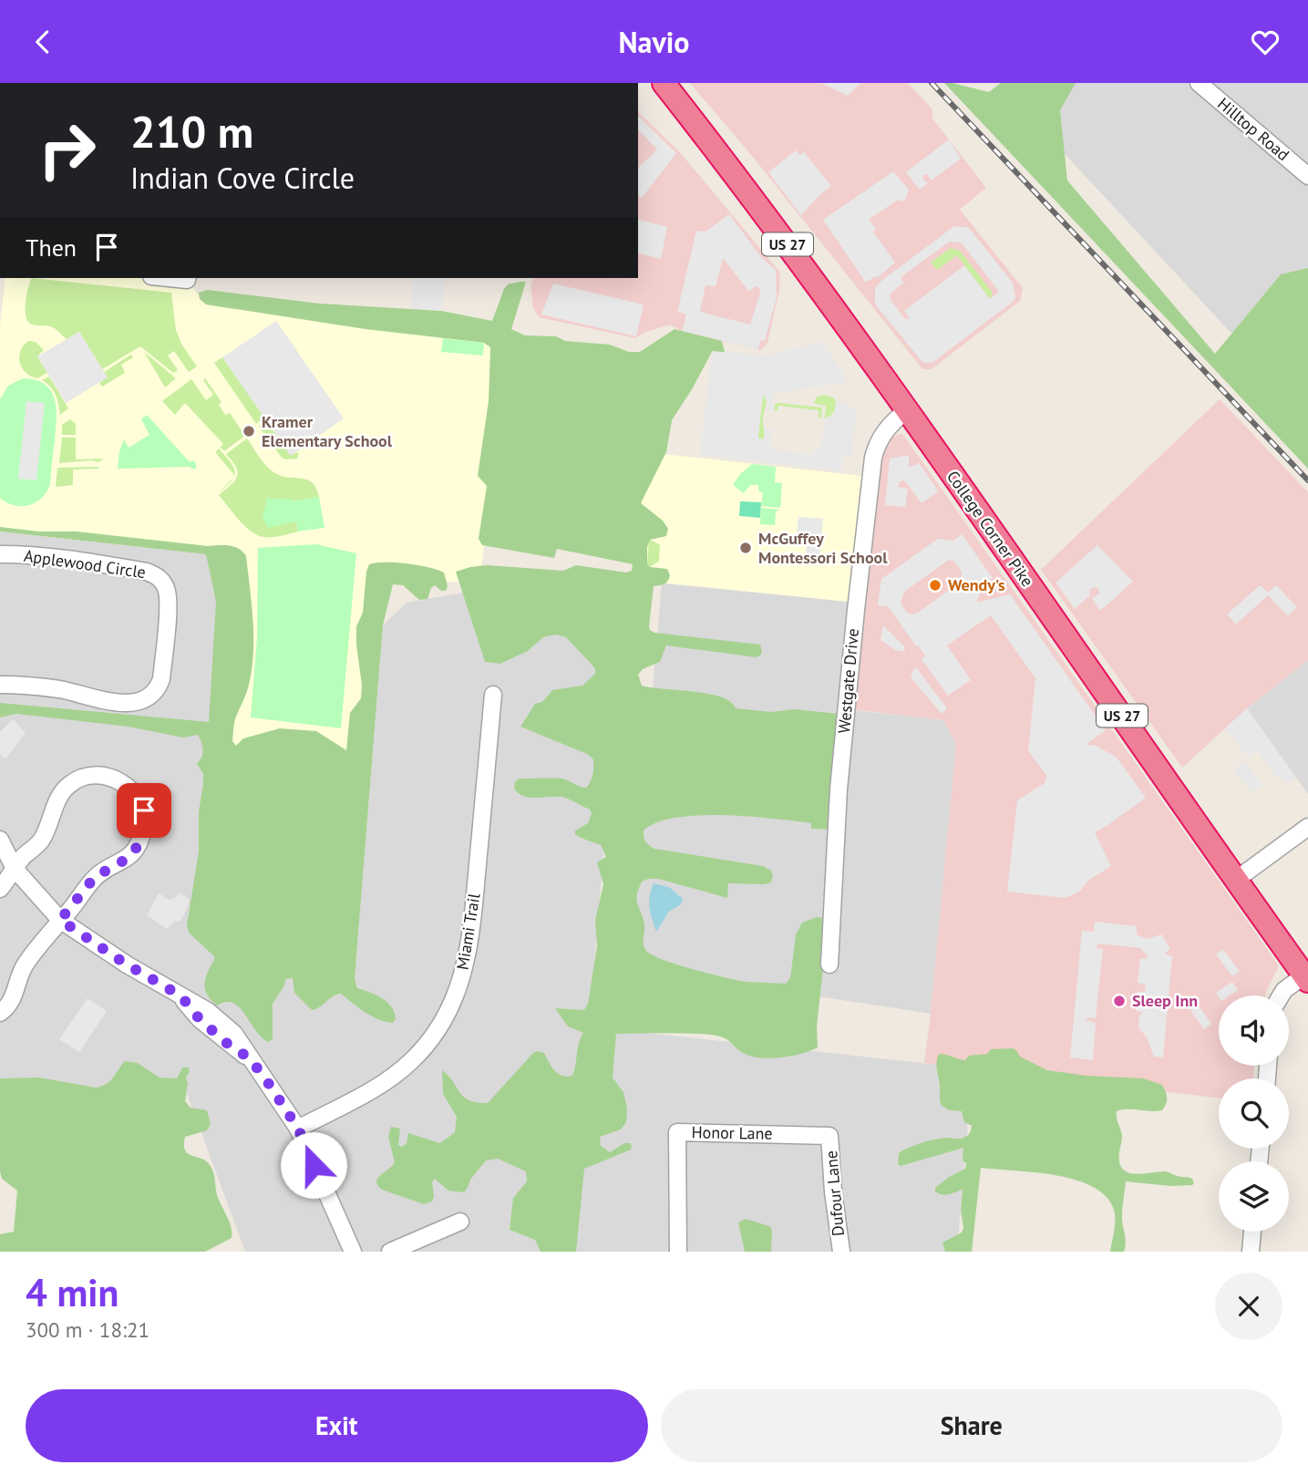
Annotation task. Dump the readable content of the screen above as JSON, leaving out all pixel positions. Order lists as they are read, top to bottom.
{
  "streets": {
    "highway": ["US 27", "College Corner Pike"],
    "street": [
      "Hilltop Road",
      "Applewood Circle",
      "Westgate Drive",
      "Miami Trail",
      "Honor Lane",
      "Dufour Lane"
    ]
  },
  "crossings": [
    ["College Corner Pike", "Westgate Drive"],
    ["Honor Lane", "Dufour Lane"]
  ],
  "places": [
    "Kramer Elementary School",
    "McGuffey Montessori School",
    "Wendy's",
    "Sleep Inn"
  ],
  "page": {
    "header": "Navio",
    "turn": ["210 m", "Indian Cove Circle"],
    "then": "Then",
    "heading": ["4 min", "300 m · 18:21"],
    "buttons": ["Exit", "Share"]
  }
}
